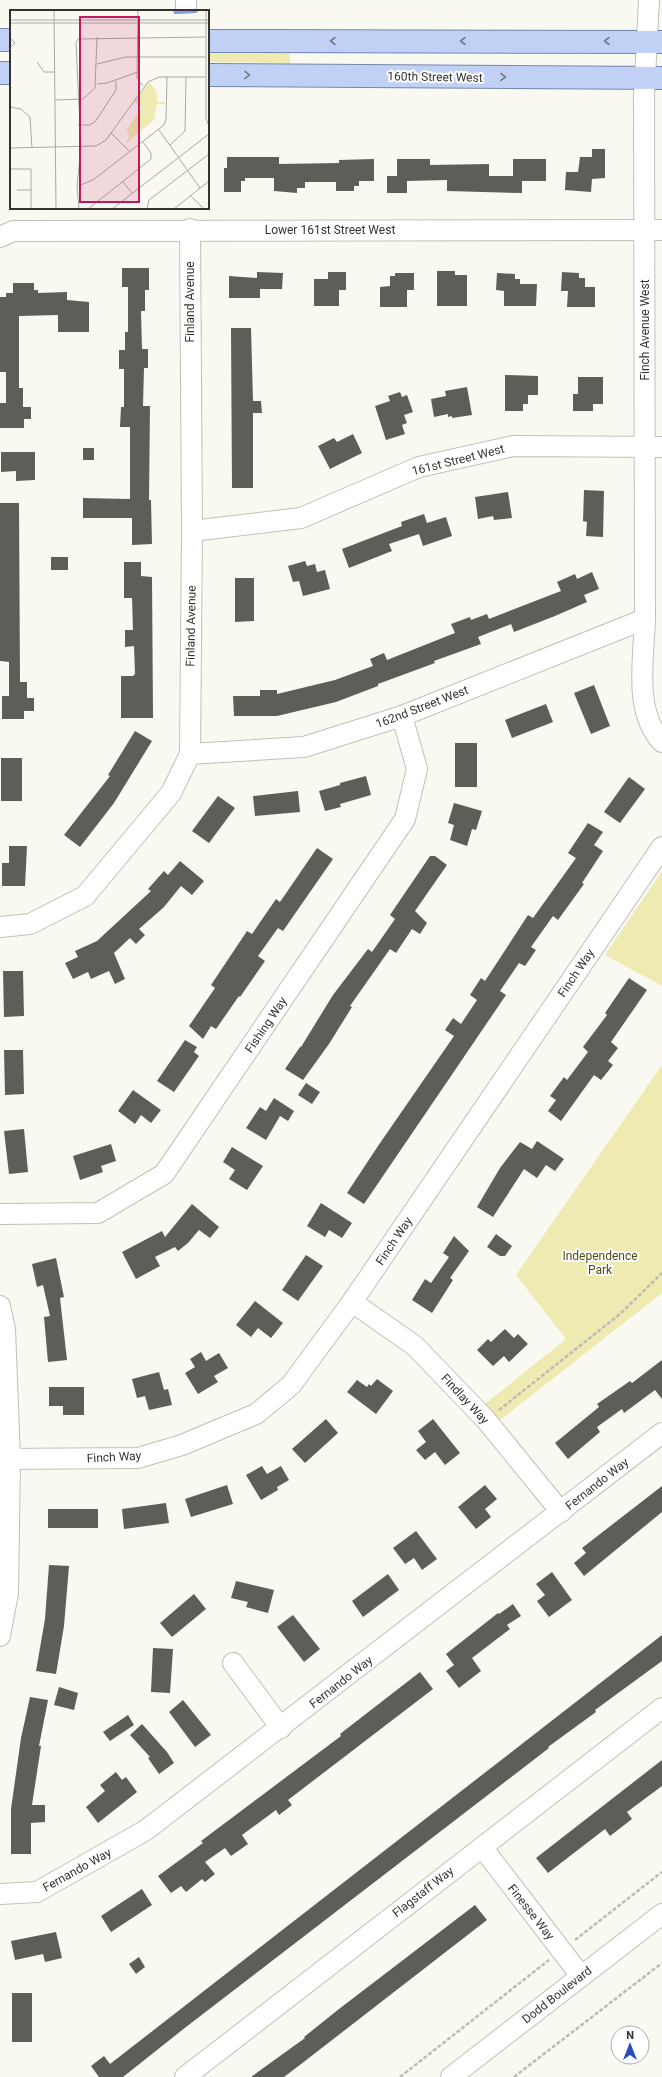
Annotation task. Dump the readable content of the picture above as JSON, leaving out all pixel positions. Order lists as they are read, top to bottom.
{
  "streets": {
    "main road": ["160th Street West"],
    "street": [
      "Lower 161st Street West",
      "Finland Avenue",
      "Finch Avenue West",
      "161st Street West",
      "162nd Street West",
      "Finch Way",
      "Fishing Way",
      "Findlay Way",
      "Fernando Way",
      "Flagstaff Way",
      "Finesse Way",
      "Dodd Boulevard"
    ]
  },
  "crossings": [
    ["160th Street West", "Finch Avenue West"],
    ["Lower 161st Street West", "Finland Avenue"],
    ["Lower 161st Street West", "Finch Avenue West"],
    ["Finland Avenue", "161st Street West"],
    ["Finland Avenue", "162nd Street West"],
    ["Finch Avenue West", "161st Street West"],
    ["Finch Avenue West", "162nd Street West"],
    ["162nd Street West", "Fishing Way"],
    ["Finch Way", "Findlay Way"],
    ["Findlay Way", "Fernando Way"],
    ["Flagstaff Way", "Finesse Way"],
    ["Finesse Way", "Dodd Boulevard"]
  ],
  "parks": ["Independence Park"],
  "north": "top"
}
